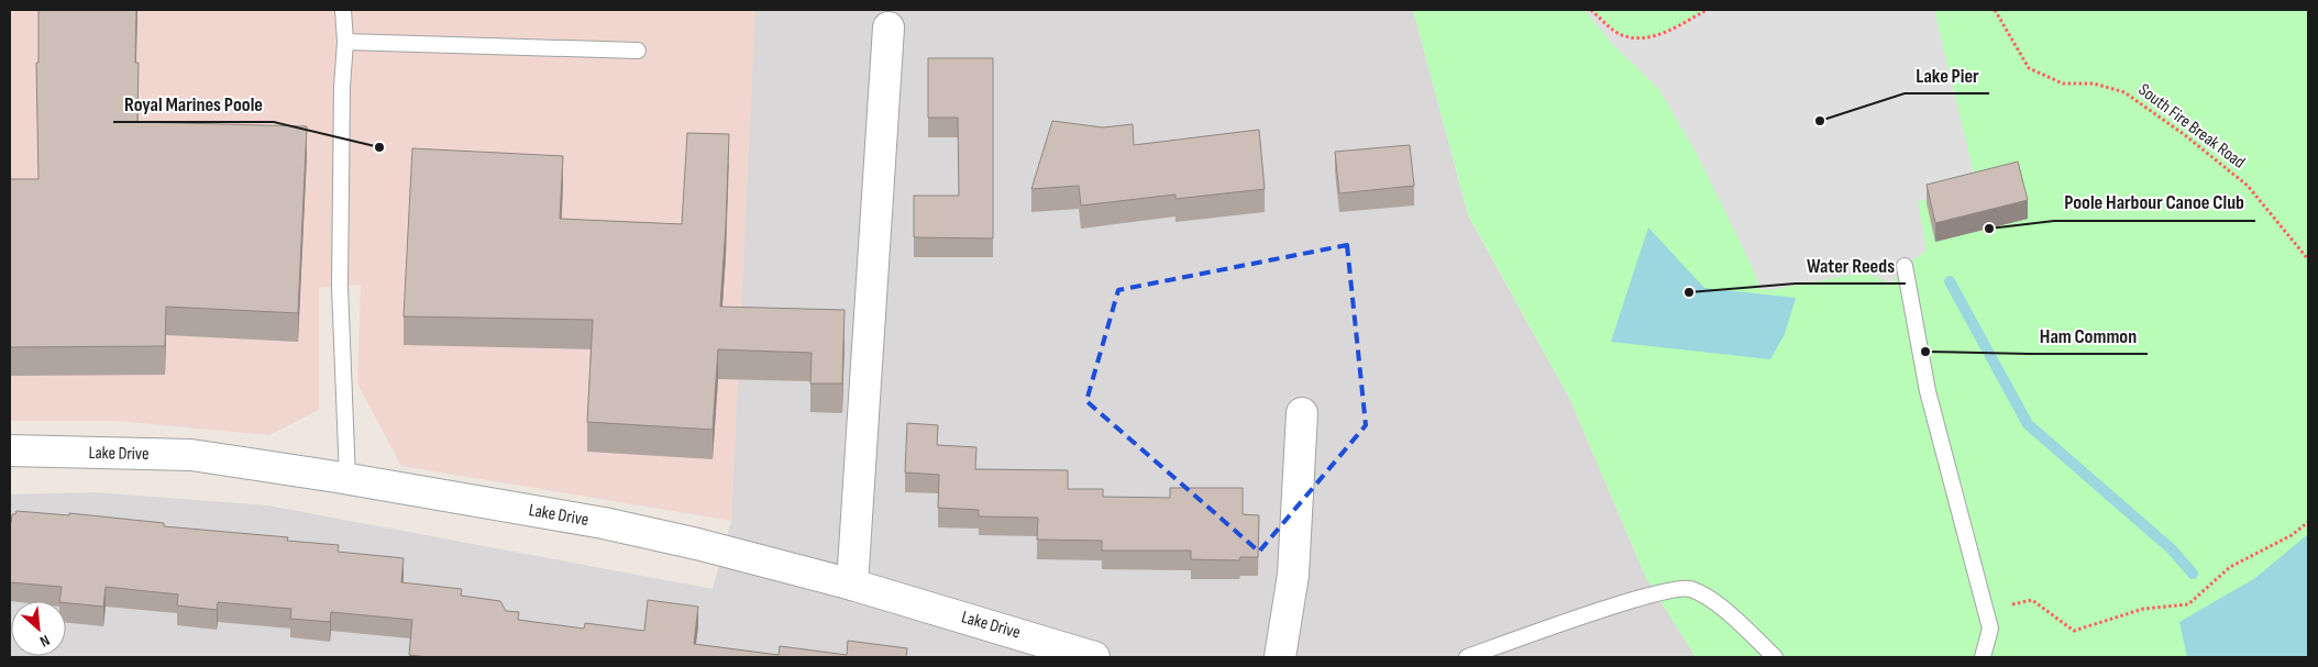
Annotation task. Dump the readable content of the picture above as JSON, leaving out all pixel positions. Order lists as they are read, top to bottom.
{
  "streets": {
    "street": ["Lake Drive"],
    "path": ["South Fire Break Road"]
  },
  "places": [
    "Lake Pier",
    "Royal Marines Poole",
    "Poole Harbour Canoe Club",
    "Water Reeds",
    "Ham Common"
  ],
  "north": "bottom right"
}
